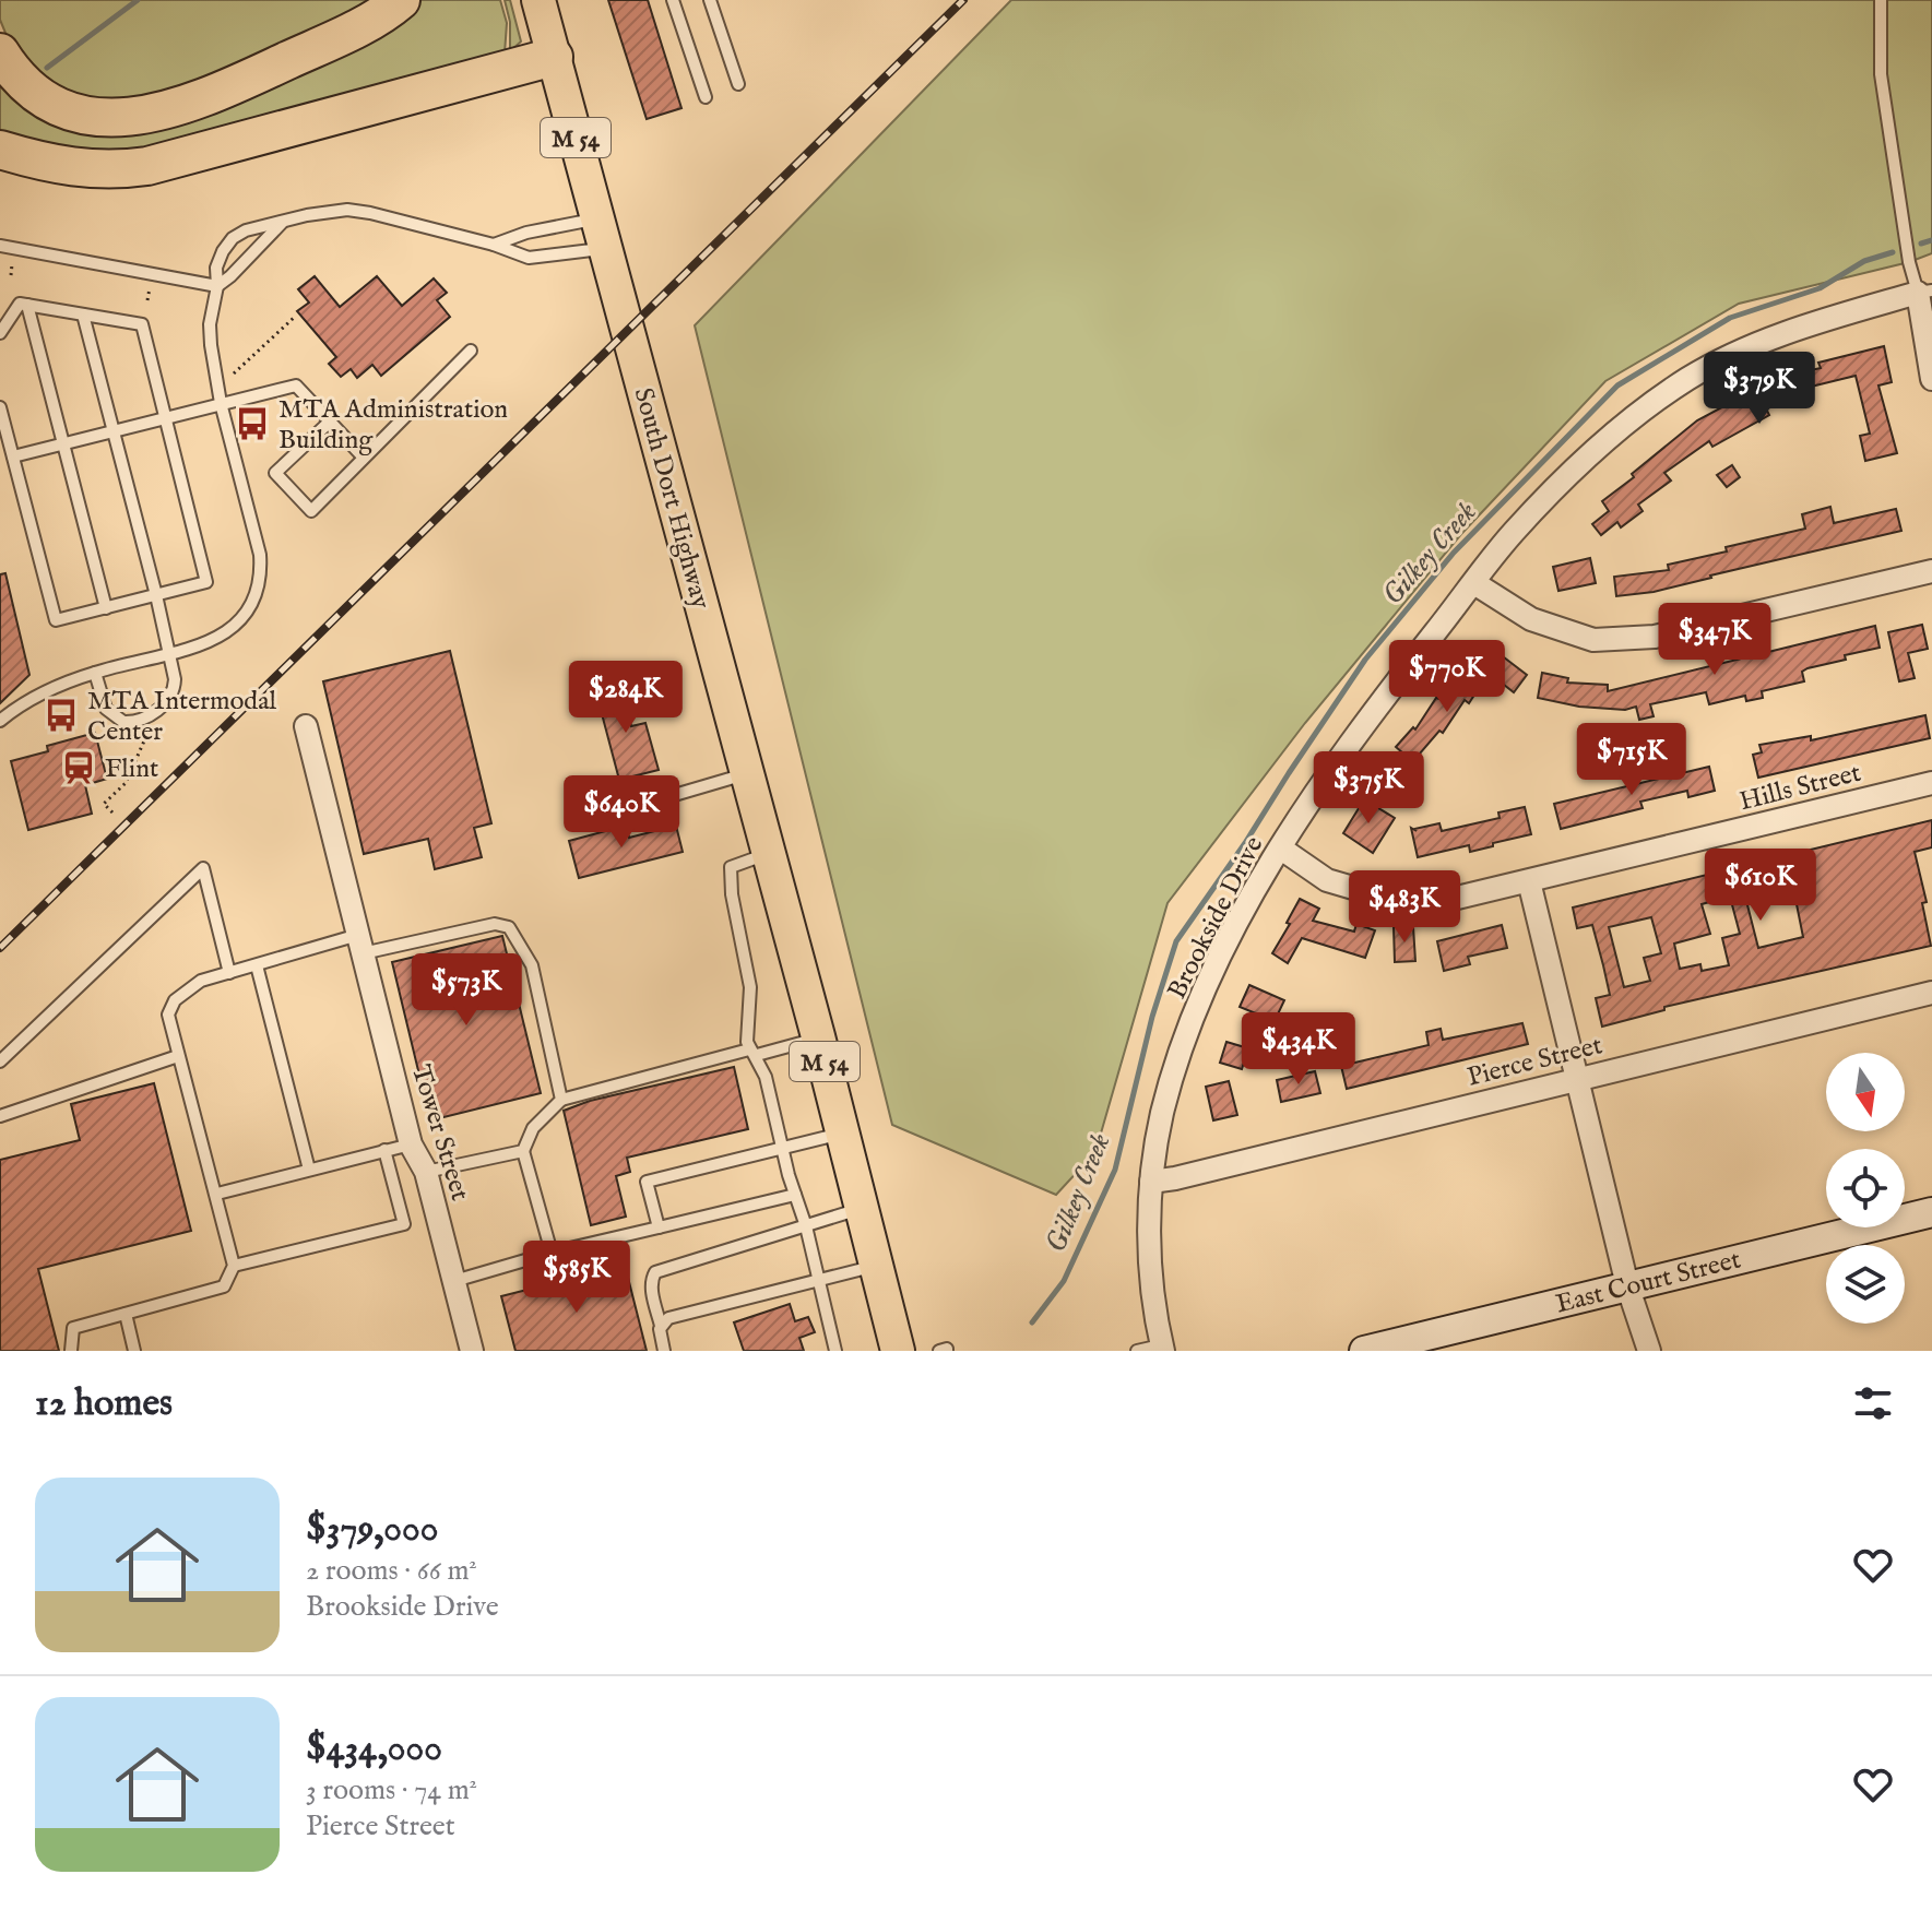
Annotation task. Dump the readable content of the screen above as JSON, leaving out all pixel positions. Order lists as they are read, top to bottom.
{
  "streets": {
    "main road": ["M 54", "South Dort Highway", "East Court Street"],
    "street": [
      "Hills Street",
      "Brookside Drive",
      "Pierce Street",
      "Tower Street"
    ]
  },
  "crossings": [
    ["Hills Street", "Brookside Drive"],
    ["Brookside Drive", "Pierce Street"]
  ],
  "water": ["Gilkey Creek"],
  "places": {
    "bus stop": ["MTA Administration Building", "MTA Intermodal Center"],
    "station": ["Flint"]
  },
  "north": "bottom",
  "page": {
    "price": [
      "$379K",
      "$347K",
      "$770K",
      "$284K",
      "$715K",
      "$375K",
      "$640K",
      "$610K",
      "$483K",
      "$573K",
      "$434K",
      "$585K"
    ],
    "heading": "12 homes",
    "list": [
      {
        "name": "$379,000",
        "note": "2 rooms · 66 m² · Brookside Drive"
      },
      {
        "name": "$434,000",
        "note": "3 rooms · 74 m² · Pierce Street"
      }
    ]
  }
}
